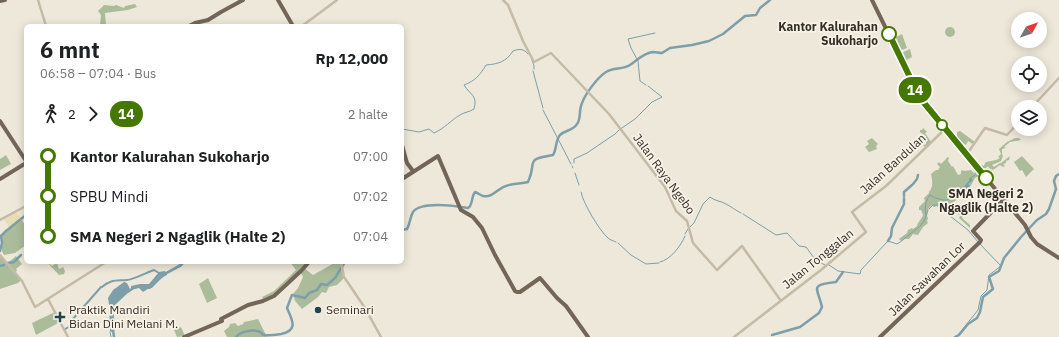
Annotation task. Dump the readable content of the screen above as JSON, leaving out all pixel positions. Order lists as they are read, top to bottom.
{
  "streets": {
    "main road": ["Jalan Sawahan Lor"],
    "street": ["Jalan Bandulan", "Jalan Raya Ngebo", "Jalan Tonggalan"]
  },
  "crossings": [
    ["Jalan Bandulan", "Jalan Tonggalan"],
    ["Jalan Raya Ngebo", "Jalan Tonggalan"]
  ],
  "places": {
    "other": ["Kantor Kalurahan Sukoharjo", "SMA Negeri 2 Ngaglik (Halte 2)", "Seminari"],
    "health": ["Praktik Mandiri Bidan Dini Melani M."]
  },
  "lines": ["bus line 14"],
  "north": "top right",
  "page": {
    "on_map": "14",
    "heading": ["6 mnt", "06:58 – 07:04 · Bus", "Rp 12,000"],
    "legs": ["2", "14", "2 halte"],
    "list": [
      {
        "name": "Kantor Kalurahan Sukoharjo",
        "value": "07:00"
      },
      {
        "name": "SPBU Mindi",
        "value": "07:02"
      },
      {
        "name": "SMA Negeri 2 Ngaglik (Halte 2)",
        "value": "07:04"
      }
    ]
  }
}
